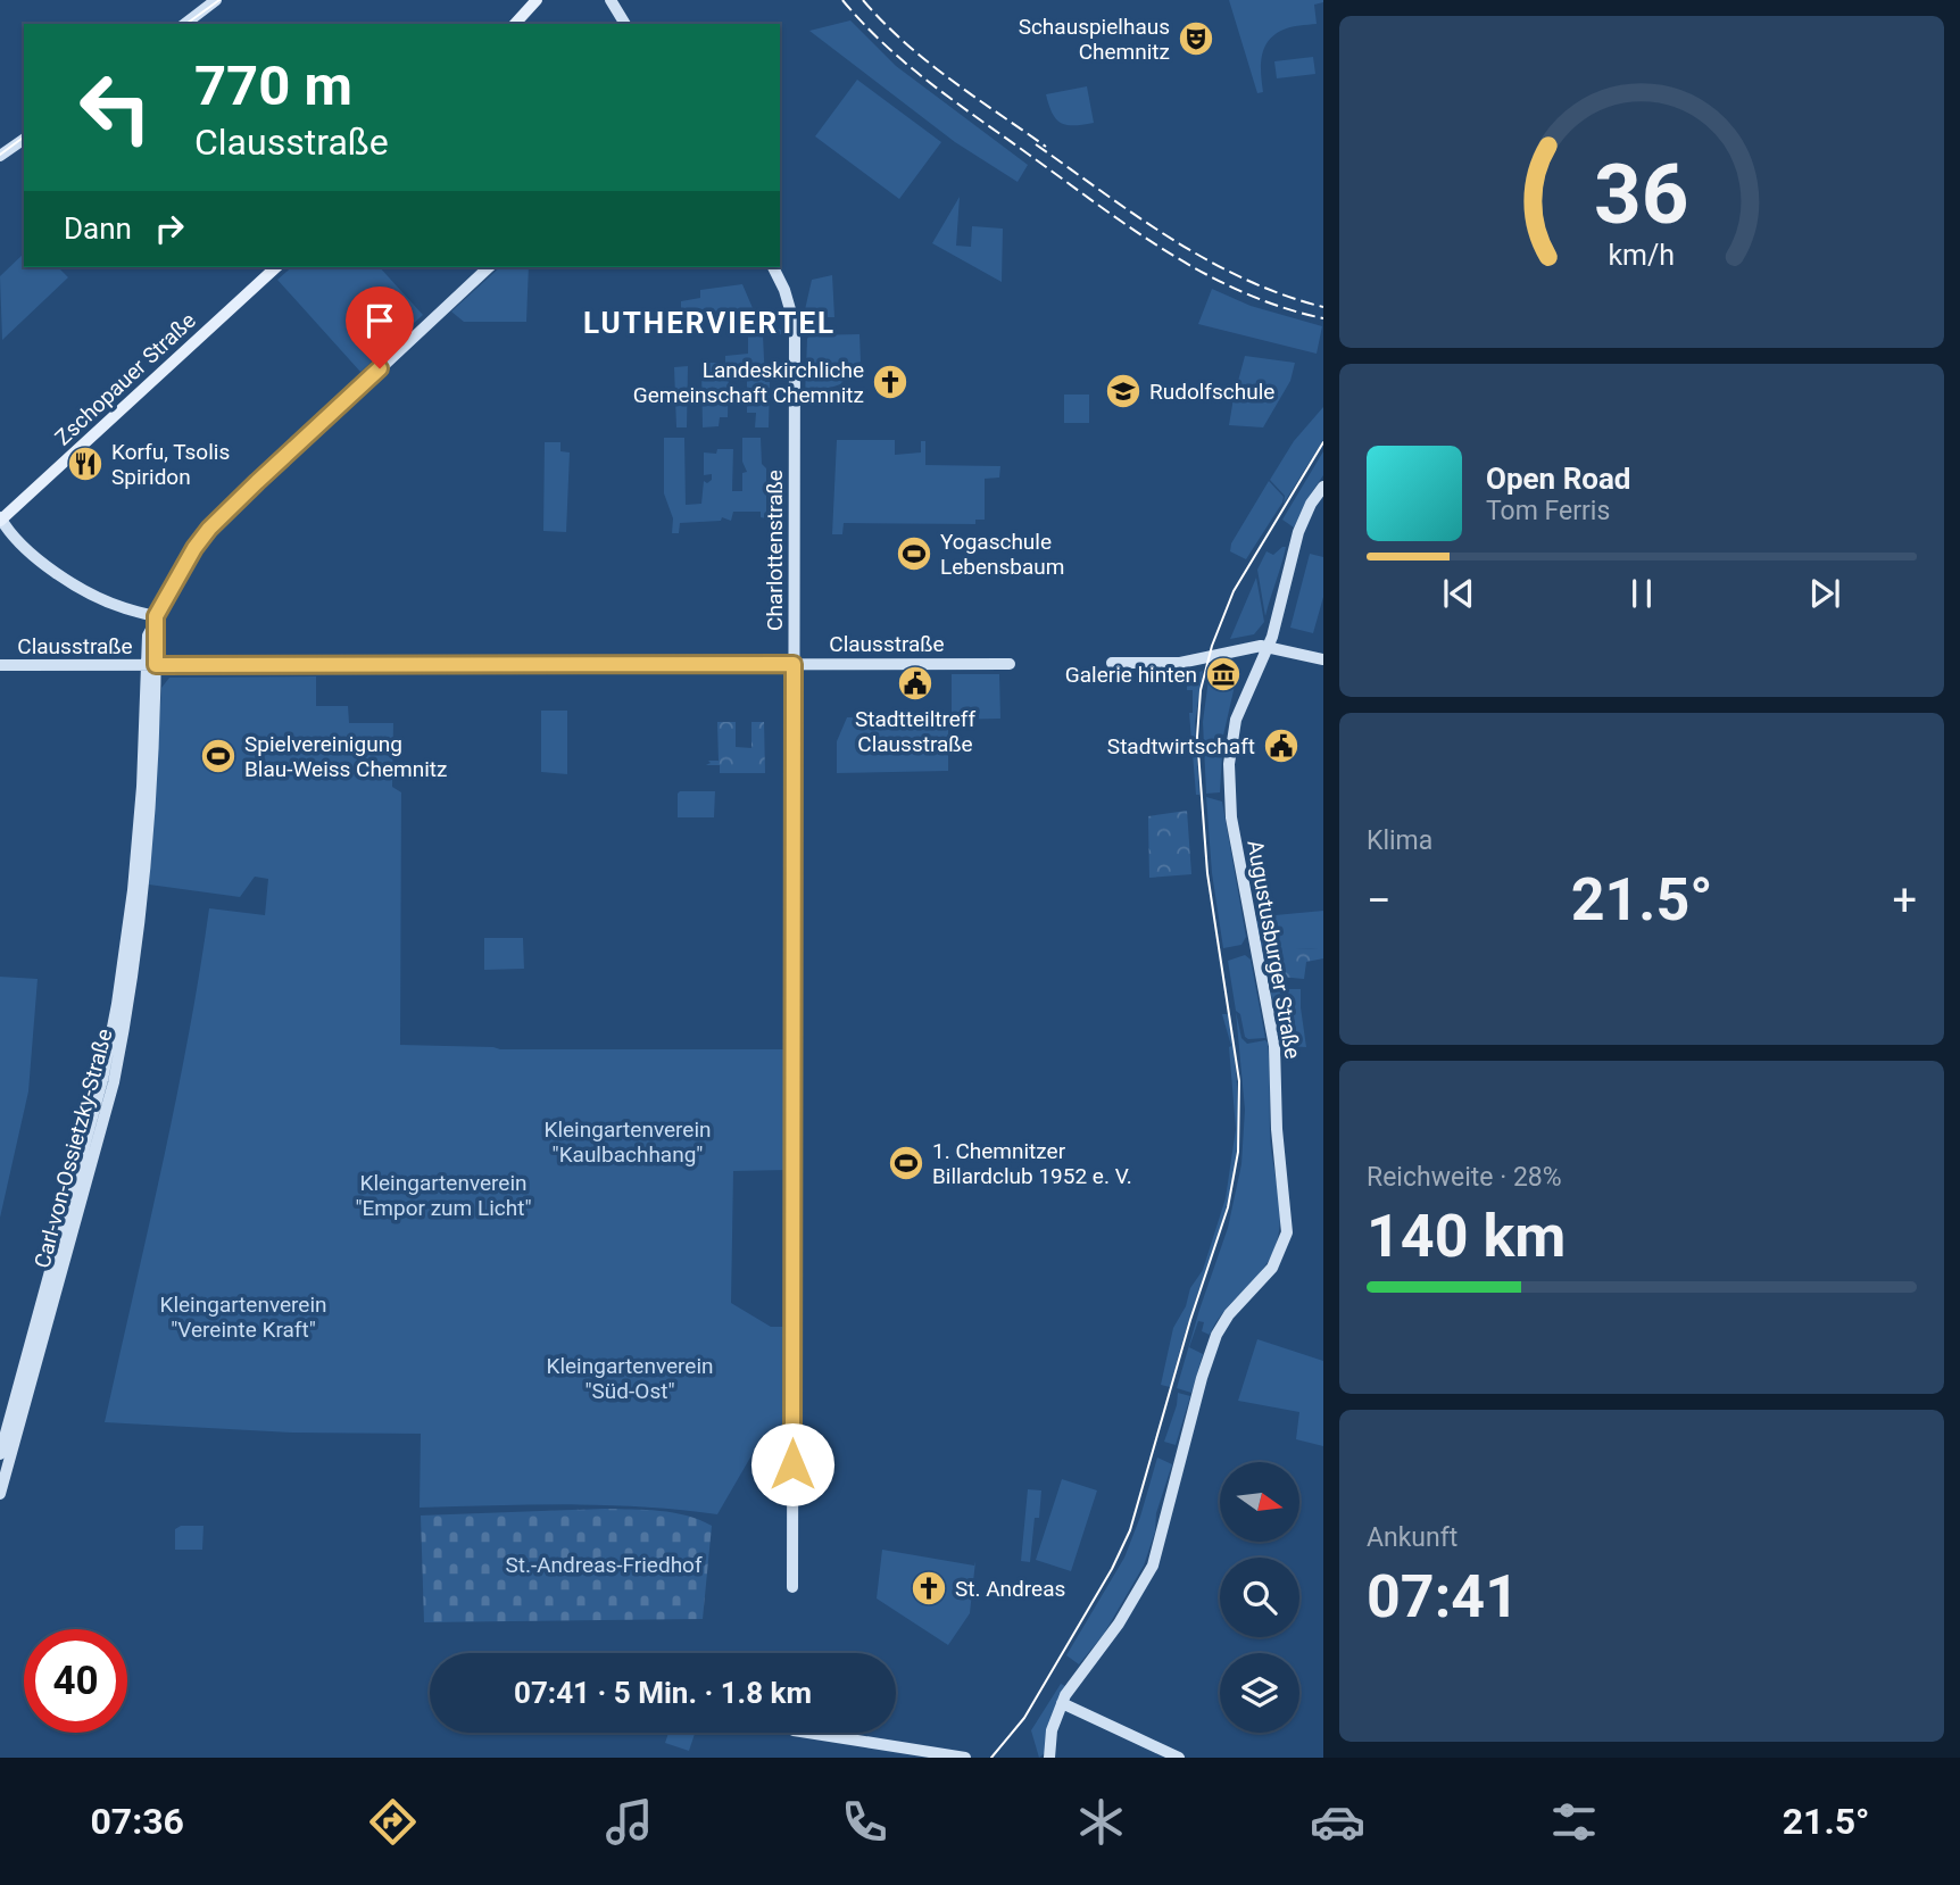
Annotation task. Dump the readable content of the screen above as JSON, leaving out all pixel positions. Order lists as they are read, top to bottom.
{
  "streets": {
    "main road": ["Zschopauer Straße"],
    "street": [
      "Charlottenstraße",
      "Clausstraße",
      "Augustusburger Straße",
      "Carl-von-Ossietzky-Straße"
    ]
  },
  "crossings": [
    ["Charlottenstraße", "Clausstraße"],
    ["Clausstraße", "Carl-von-Ossietzky-Straße"]
  ],
  "districts": ["LUTHERVIERTEL"],
  "parks": [
    "Kleingartenverein \"Kaulbachhang\"",
    "Kleingartenverein \"Empor zum Licht\"",
    "Kleingartenverein \"Vereinte Kraft\"",
    "Kleingartenverein \"Süd-Ost\"",
    "St.-Andreas-Friedhof"
  ],
  "places": {
    "theatre": ["Schauspielhaus Chemnitz"],
    "church": ["Landeskirchliche Gemeinschaft Chemnitz", "St. Andreas"],
    "school or university": ["Rudolfschule"],
    "restaurant": ["Korfu, Tsolis Spiridon"],
    "sports": ["Yogaschule Lebensbaum", "Spielvereinigung Blau-Weiss Chemnitz", "1. Chemnitzer Billardclub 1952 e. V."],
    "museum": ["Galerie hinten"],
    "public building": ["Stadtteiltreff Clausstraße", "Stadtwirtschaft"]
  },
  "north": "right",
  "page": {
    "turn": ["770 m", "Clausstraße"],
    "then": "Dann",
    "song": ["Open Road", "Tom Ferris"],
    "tile": [
      "Klima",
      ["Reichweite · 28%", "140 km"],
      ["Ankunft", "07:41"]
    ],
    "heat": ["−", "21.5°", "+"],
    "limit": "40",
    "trip": "07:41 · 5 Min. · 1.8 km",
    "tabs": ["07:36", "21.5°"],
    "gauge": ["36", "km/h"]
  }
}
